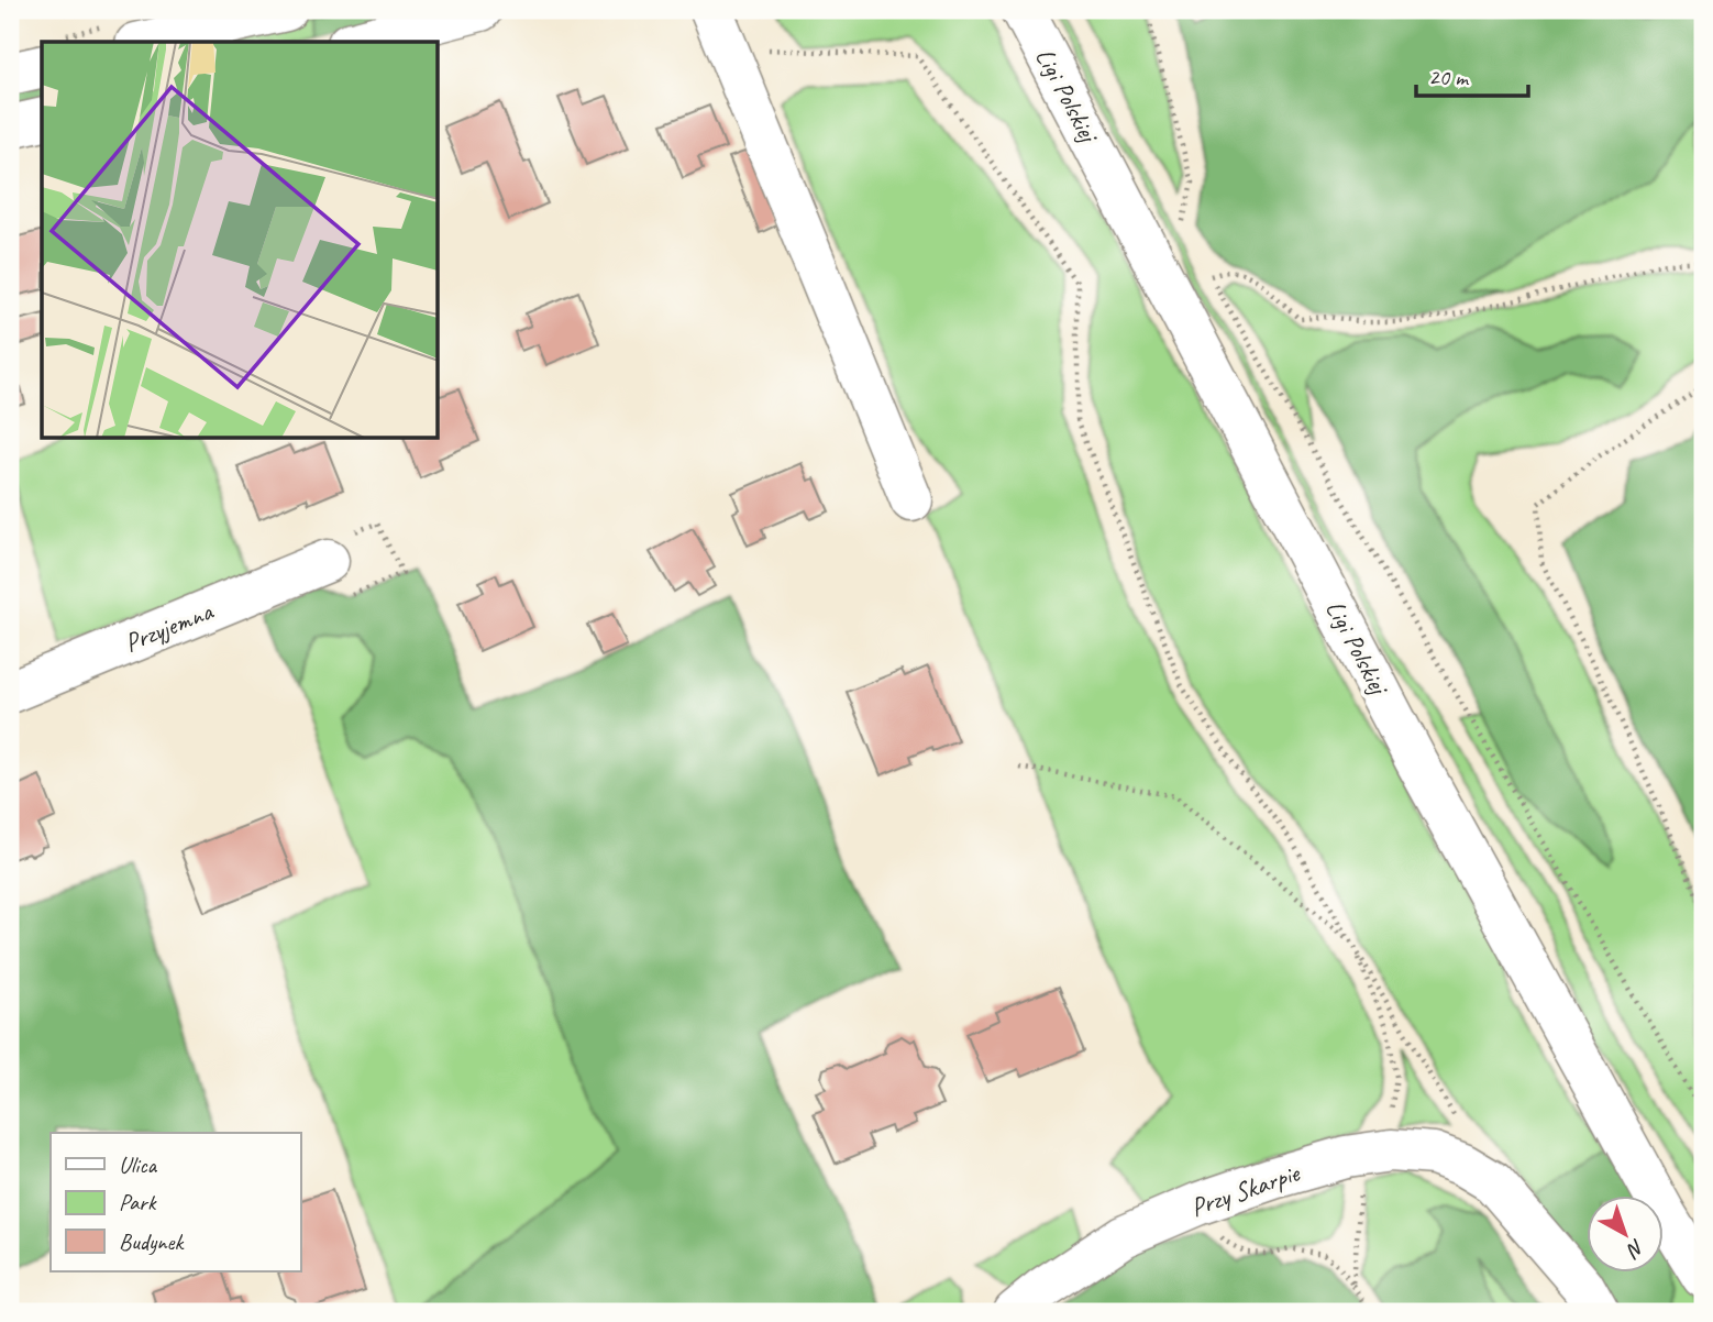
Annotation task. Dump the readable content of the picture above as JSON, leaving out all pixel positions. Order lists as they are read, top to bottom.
{
  "streets": {
    "street": ["Ligi Polskiej", "Przyjemna", "Przy Skarpie"]
  },
  "legend": ["Ulica", "Park", "Budynek"],
  "scale_bar": "20 m",
  "north": "bottom right"
}
